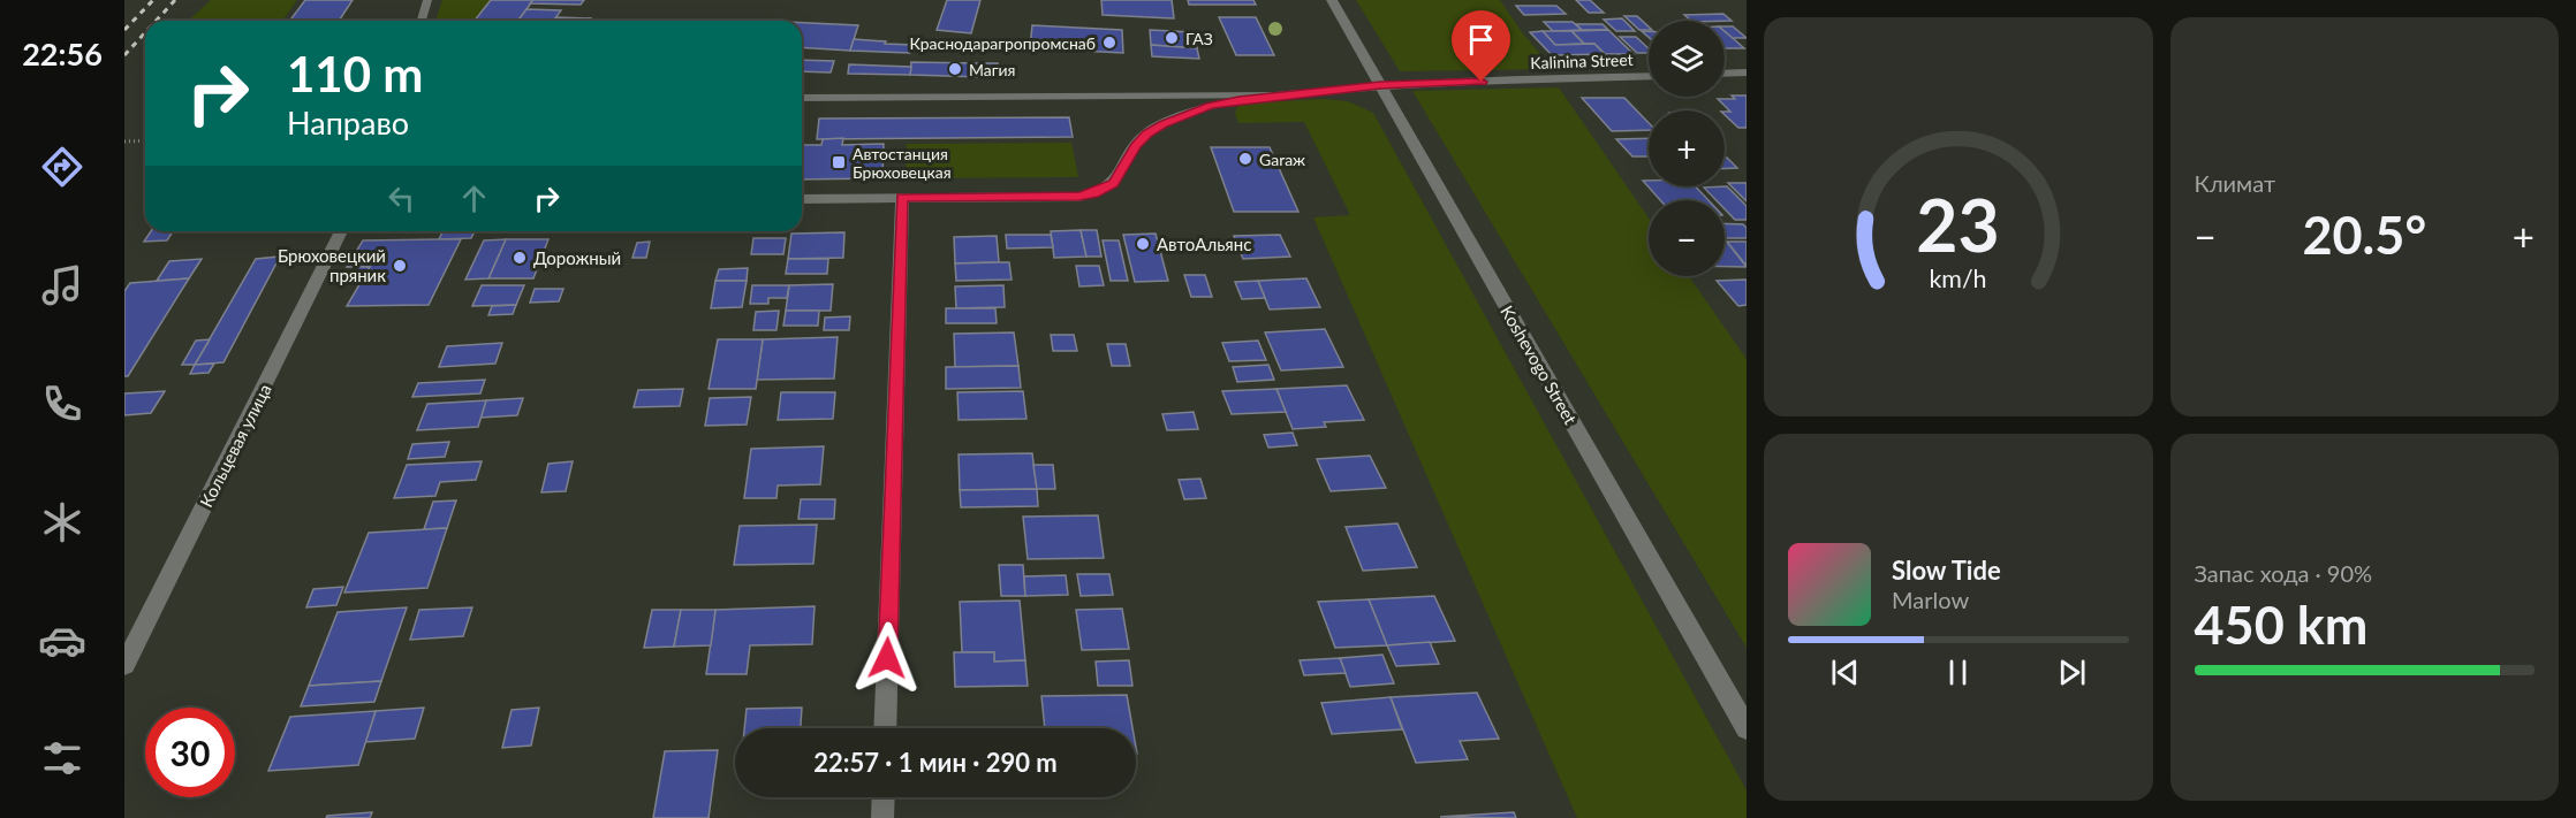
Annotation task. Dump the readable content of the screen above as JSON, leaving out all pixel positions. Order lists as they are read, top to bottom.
{
  "streets": {
    "street": ["Kalinina Street", "Koshevogo Street", "Кольцевая улица"]
  },
  "crossings": [
    ["Kalinina Street", "Koshevogo Street"]
  ],
  "places": {
    "other": [
      "ГАЗ",
      "Краснодарагропромснаб",
      "Магия",
      "Garaж",
      "АвтоАльянс",
      "Дорожный",
      "Брюховецкий пряник"
    ],
    "transit": ["Автостанция Брюховецкая"]
  },
  "page": {
    "tabs": "22:56",
    "tile": [
      "Климат",
      ["Запас хода · 90%", "450 km"]
    ],
    "map_buttons": ["+", "−"],
    "turn": ["110 m", "Направо"],
    "heat": ["−", "20.5°", "+"],
    "song": ["Slow Tide", "Marlow"],
    "limit": "30",
    "trip": "22:57 · 1 мин · 290 m",
    "gauge": ["23", "km/h"]
  }
}
